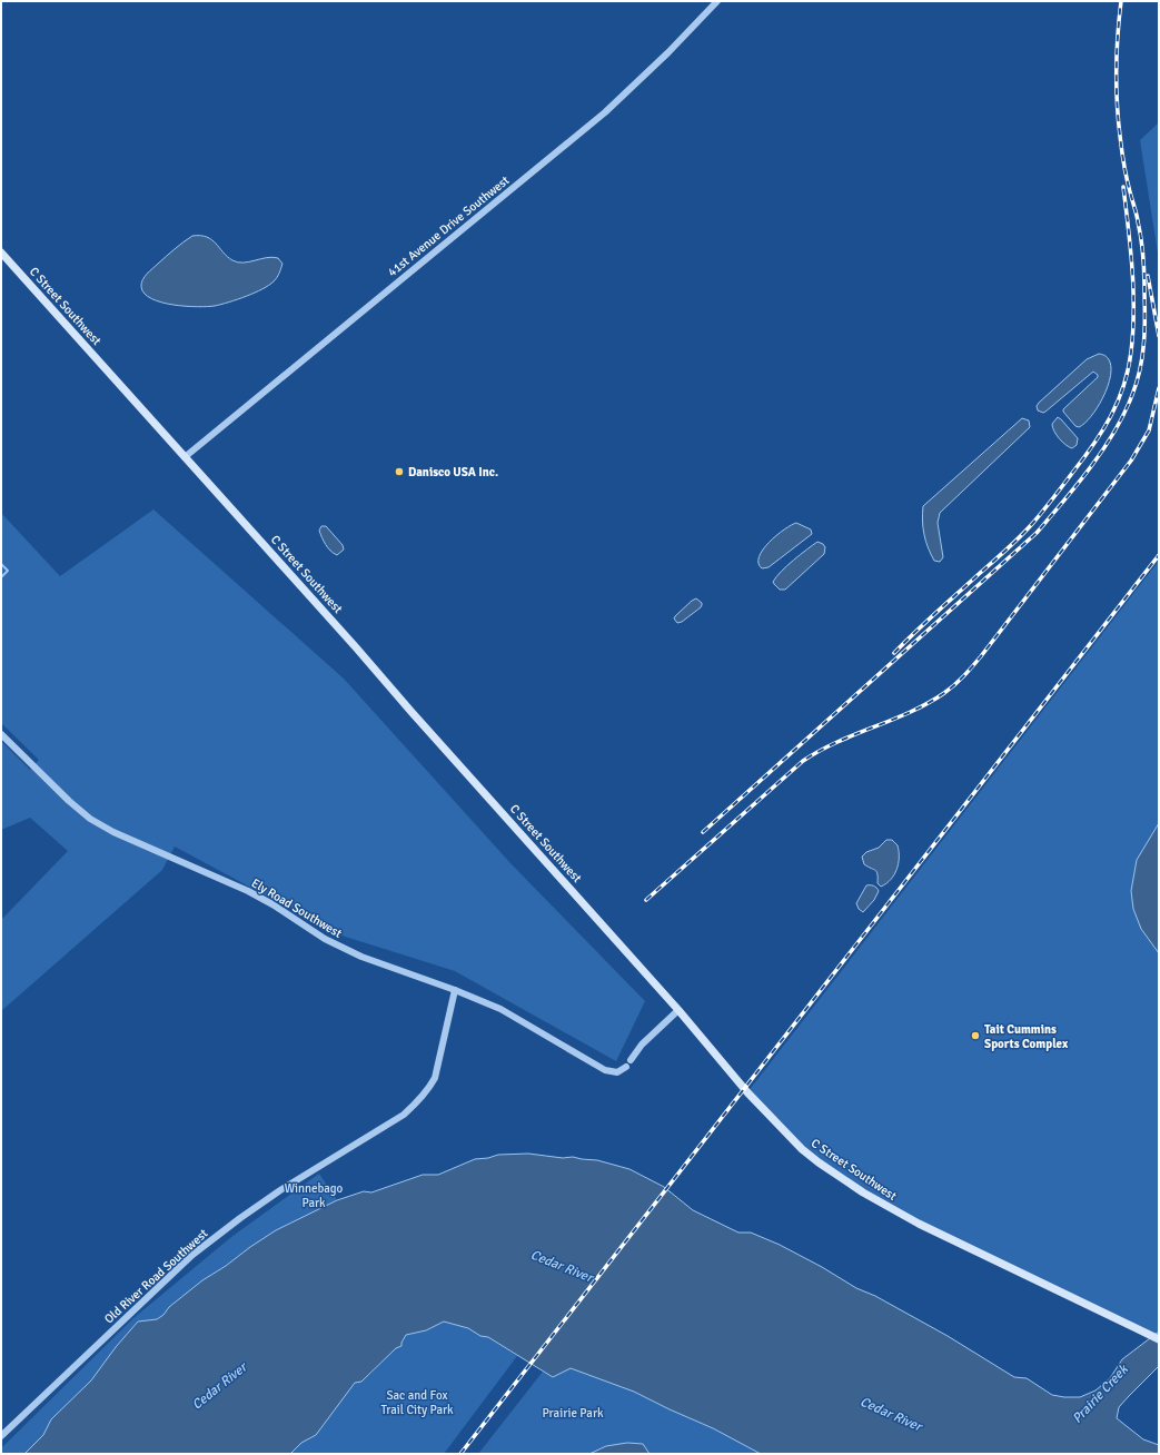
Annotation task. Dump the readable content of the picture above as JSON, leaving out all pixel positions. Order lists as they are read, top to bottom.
{
  "streets": {
    "main road": ["C Street Southwest"],
    "street": ["41st Avenue Drive Southwest", "Ely Road Southwest", "Old River Road Southwest"]
  },
  "crossings": [
    ["41st Avenue Drive Southwest", "C Street Southwest"],
    ["Ely Road Southwest", "Old River Road Southwest"]
  ],
  "water": ["Cedar River", "Prairie Creek"],
  "parks": ["Winnebago Park", "Sac and Fox Trail City Park", "Prairie Park"],
  "places": ["Danisco USA Inc.", "Tait Cummins Sports Complex"]
}
